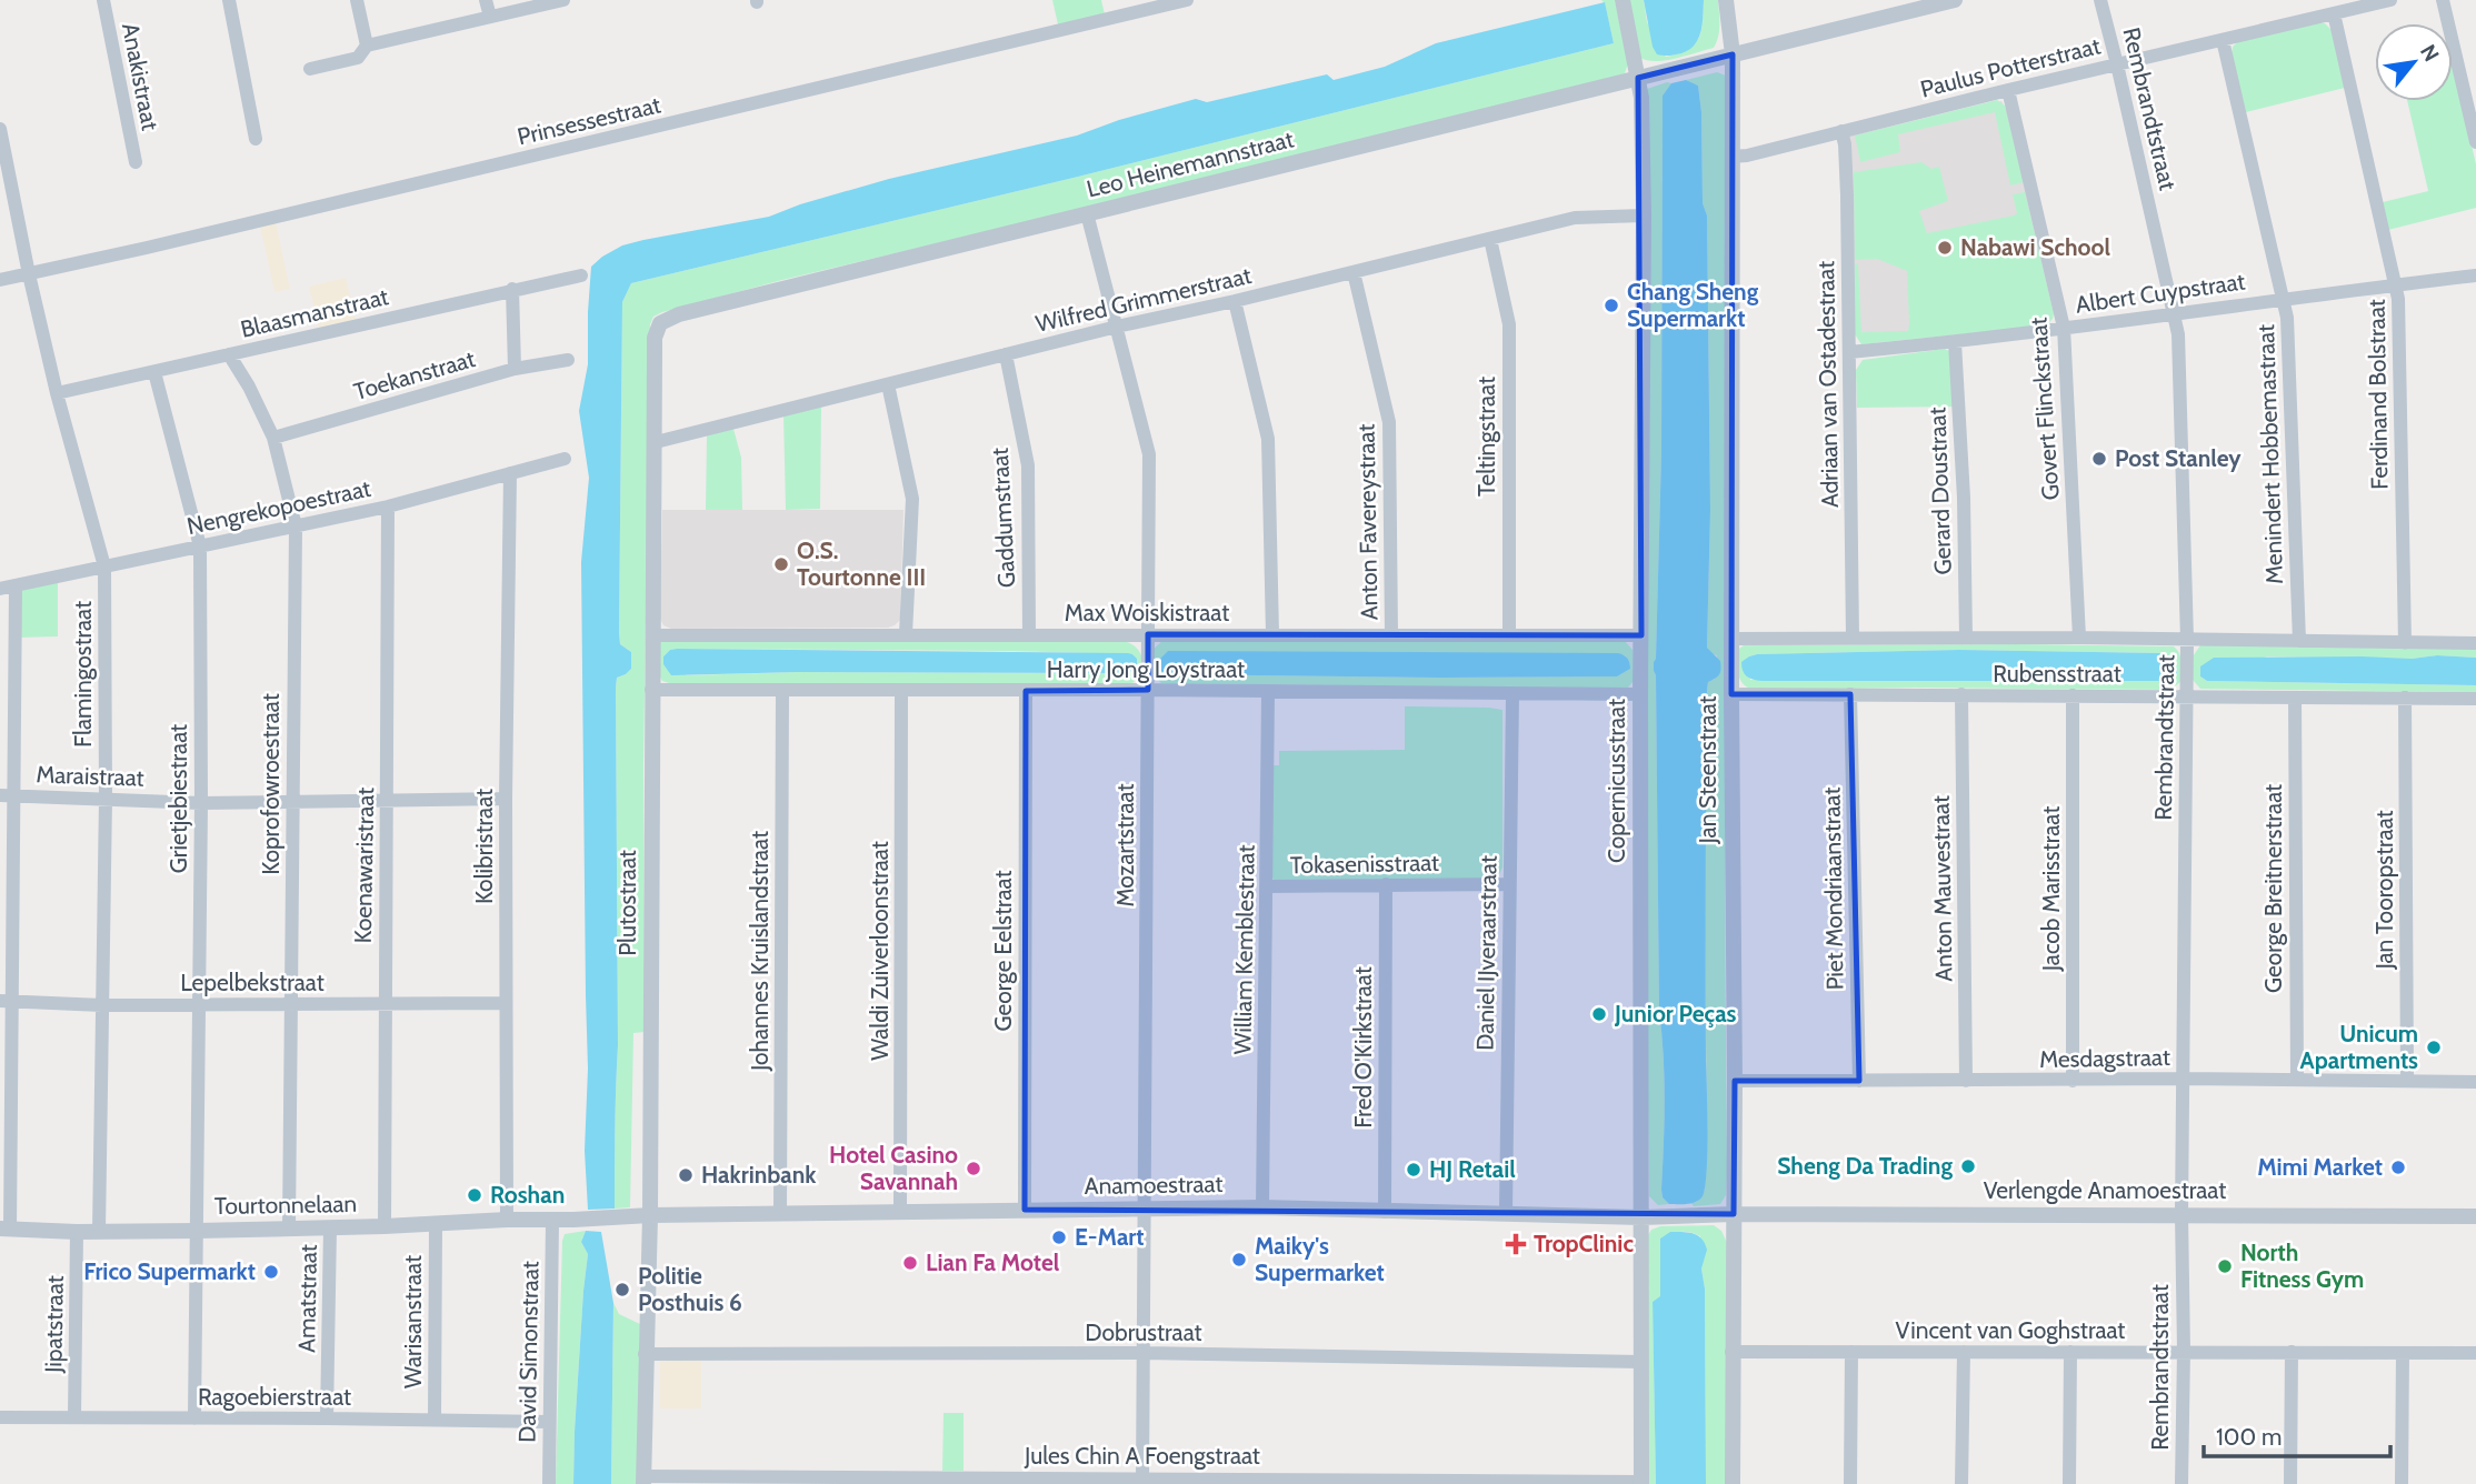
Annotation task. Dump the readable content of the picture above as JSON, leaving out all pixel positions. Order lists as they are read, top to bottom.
{
  "streets": {
    "street": [
      "Paulus Potterstraat",
      "Anakistraat",
      "Rembrandtstraat",
      "Prinsessestraat",
      "Leo Heinemannstraat",
      "Albert Cuypstraat",
      "Wilfred Grimmerstraat",
      "Blaasmanstraat",
      "Toekanstraat",
      "Adriaan van Ostadestraat",
      "Ferdinand Bolstraat",
      "Govert Flinckstraat",
      "Teltingstraat",
      "Menindert Hobbemastraat",
      "Gerard Doustraat",
      "Nengrekopoestraat",
      "Gaddumstraat",
      "Anton Favereystraat",
      "Max Woiskistraat",
      "Harry Jong Loystraat",
      "Flamingostraat",
      "Rubensstraat",
      "Jan Steenstraat",
      "Maraistraat",
      "Copernicusstraat",
      "Koprofowroestraat",
      "Grietjebiestraat",
      "Mozartstraat",
      "Kolibristraat",
      "Tokasenisstraat",
      "Koenawaristraat",
      "Piet Mondriaanstraat",
      "Anton Mauvestraat",
      "Jacob Marisstraat",
      "George Breitnerstraat",
      "Jan Tooropstraat",
      "Plutostraat",
      "William Kemblestraat",
      "Johannes Kruislandstraat",
      "Waldi Zuiverloonstraat",
      "George Eelstraat",
      "Daniel IJveraarstraat",
      "Lepelbekstraat",
      "Fred O'Kirkstraat",
      "Mesdagstraat",
      "Anamoestraat",
      "Verlengde Anamoestraat",
      "Tourtonnelaan",
      "Amatstraat",
      "Warisanstraat",
      "Jipatstraat",
      "Vincent van Goghstraat",
      "Dobrustraat",
      "David Simonstraat",
      "Ragoebierstraat",
      "Jules Chin A Foengstraat"
    ]
  },
  "crossings": [
    ["Paulus Potterstraat", "Rembrandtstraat"],
    ["Paulus Potterstraat", "Adriaan van Ostadestraat"],
    ["Paulus Potterstraat", "Ferdinand Bolstraat"],
    ["Paulus Potterstraat", "Govert Flinckstraat"],
    ["Paulus Potterstraat", "Menindert Hobbemastraat"],
    ["Paulus Potterstraat", "Jan Steenstraat"],
    ["Rembrandtstraat", "Albert Cuypstraat"],
    ["Rembrandtstraat", "Rubensstraat"],
    ["Rembrandtstraat", "Mesdagstraat"],
    ["Rembrandtstraat", "Verlengde Anamoestraat"],
    ["Rembrandtstraat", "Vincent van Goghstraat"],
    ["Prinsessestraat", "Flamingostraat"],
    ["Leo Heinemannstraat", "Jan Steenstraat"],
    ["Leo Heinemannstraat", "Copernicusstraat"],
    ["Leo Heinemannstraat", "Mozartstraat"],
    ["Leo Heinemannstraat", "Plutostraat"],
    ["Albert Cuypstraat", "Adriaan van Ostadestraat"],
    ["Albert Cuypstraat", "Ferdinand Bolstraat"],
    ["Albert Cuypstraat", "Govert Flinckstraat"],
    ["Albert Cuypstraat", "Menindert Hobbemastraat"],
    ["Albert Cuypstraat", "Gerard Doustraat"],
    ["Wilfred Grimmerstraat", "Teltingstraat"],
    ["Wilfred Grimmerstraat", "Gaddumstraat"],
    ["Wilfred Grimmerstraat", "Anton Favereystraat"],
    ["Wilfred Grimmerstraat", "Copernicusstraat"],
    ["Wilfred Grimmerstraat", "Mozartstraat"],
    ["Wilfred Grimmerstraat", "Plutostraat"],
    ["Blaasmanstraat", "Flamingostraat"],
    ["Blaasmanstraat", "Koprofowroestraat"],
    ["Blaasmanstraat", "Grietjebiestraat"],
    ["Toekanstraat", "Koprofowroestraat"],
    ["Adriaan van Ostadestraat", "Rubensstraat"],
    ["Ferdinand Bolstraat", "Rubensstraat"],
    ["Govert Flinckstraat", "Rubensstraat"],
    ["Teltingstraat", "Max Woiskistraat"],
    ["Menindert Hobbemastraat", "Rubensstraat"],
    ["Gerard Doustraat", "Rubensstraat"],
    ["Nengrekopoestraat", "Flamingostraat"],
    ["Nengrekopoestraat", "Koprofowroestraat"],
    ["Nengrekopoestraat", "Grietjebiestraat"],
    ["Nengrekopoestraat", "Kolibristraat"],
    ["Nengrekopoestraat", "Koenawaristraat"],
    ["Gaddumstraat", "Max Woiskistraat"],
    ["Anton Favereystraat", "Max Woiskistraat"],
    ["Max Woiskistraat", "Copernicusstraat"],
    ["Max Woiskistraat", "Mozartstraat"],
    ["Max Woiskistraat", "Plutostraat"],
    ["Harry Jong Loystraat", "Copernicusstraat"],
    ["Harry Jong Loystraat", "Mozartstraat"],
    ["Harry Jong Loystraat", "Plutostraat"],
    ["Harry Jong Loystraat", "William Kemblestraat"],
    ["Harry Jong Loystraat", "Johannes Kruislandstraat"],
    ["Harry Jong Loystraat", "Waldi Zuiverloonstraat"],
    ["Harry Jong Loystraat", "George Eelstraat"],
    ["Harry Jong Loystraat", "Daniel IJveraarstraat"],
    ["Flamingostraat", "Maraistraat"],
    ["Flamingostraat", "Lepelbekstraat"],
    ["Flamingostraat", "Tourtonnelaan"],
    ["Rubensstraat", "Jan Steenstraat"],
    ["Rubensstraat", "Piet Mondriaanstraat"],
    ["Rubensstraat", "Anton Mauvestraat"],
    ["Rubensstraat", "Jacob Marisstraat"],
    ["Rubensstraat", "George Breitnerstraat"],
    ["Rubensstraat", "Jan Tooropstraat"],
    ["Jan Steenstraat", "Mesdagstraat"],
    ["Jan Steenstraat", "Anamoestraat"],
    ["Jan Steenstraat", "Verlengde Anamoestraat"],
    ["Jan Steenstraat", "Vincent van Goghstraat"],
    ["Maraistraat", "Koprofowroestraat"],
    ["Maraistraat", "Grietjebiestraat"],
    ["Maraistraat", "Kolibristraat"],
    ["Maraistraat", "Koenawaristraat"],
    ["Copernicusstraat", "Anamoestraat"],
    ["Copernicusstraat", "Dobrustraat"],
    ["Copernicusstraat", "Jules Chin A Foengstraat"],
    ["Koprofowroestraat", "Lepelbekstraat"],
    ["Koprofowroestraat", "Tourtonnelaan"],
    ["Grietjebiestraat", "Lepelbekstraat"],
    ["Grietjebiestraat", "Tourtonnelaan"],
    ["Grietjebiestraat", "Ragoebierstraat"],
    ["Mozartstraat", "Anamoestraat"],
    ["Mozartstraat", "Dobrustraat"],
    ["Mozartstraat", "Jules Chin A Foengstraat"],
    ["Kolibristraat", "Lepelbekstraat"],
    ["Kolibristraat", "Tourtonnelaan"],
    ["Tokasenisstraat", "William Kemblestraat"],
    ["Tokasenisstraat", "Daniel IJveraarstraat"],
    ["Tokasenisstraat", "Fred O'Kirkstraat"],
    ["Koenawaristraat", "Lepelbekstraat"],
    ["Koenawaristraat", "Tourtonnelaan"],
    ["Piet Mondriaanstraat", "Mesdagstraat"],
    ["Anton Mauvestraat", "Mesdagstraat"],
    ["Jacob Marisstraat", "Mesdagstraat"],
    ["George Breitnerstraat", "Mesdagstraat"],
    ["Jan Tooropstraat", "Mesdagstraat"],
    ["Plutostraat", "Anamoestraat"],
    ["Plutostraat", "Dobrustraat"],
    ["Plutostraat", "Jules Chin A Foengstraat"],
    ["William Kemblestraat", "Anamoestraat"],
    ["Johannes Kruislandstraat", "Anamoestraat"],
    ["Waldi Zuiverloonstraat", "Anamoestraat"],
    ["George Eelstraat", "Anamoestraat"],
    ["Daniel IJveraarstraat", "Anamoestraat"],
    ["Fred O'Kirkstraat", "Anamoestraat"],
    ["Anamoestraat", "Verlengde Anamoestraat"],
    ["Anamoestraat", "Tourtonnelaan"],
    ["Tourtonnelaan", "Amatstraat"],
    ["Tourtonnelaan", "Warisanstraat"],
    ["Tourtonnelaan", "Jipatstraat"],
    ["Tourtonnelaan", "David Simonstraat"],
    ["Amatstraat", "Ragoebierstraat"],
    ["Warisanstraat", "Ragoebierstraat"],
    ["Jipatstraat", "Ragoebierstraat"],
    ["David Simonstraat", "Ragoebierstraat"]
  ],
  "places": {
    "other": [
      "Nabawi School",
      "Chang Sheng Supermarkt",
      "Post Stanley",
      "O.S. Tourtonne III",
      "Junior Peças",
      "Unicum Apartments",
      "Sheng Da Trading",
      "Mimi Market",
      "Hotel Casino Savannah",
      "HJ Retail",
      "Hakrinbank",
      "Roshan",
      "E-Mart",
      "Maiky's Supermarket",
      "Lian Fa Motel",
      "North Fitness Gym",
      "Frico Supermarkt",
      "Politie Posthuis 6"
    ],
    "health": ["TropClinic"]
  },
  "scale_bar": "100 m",
  "north": "top right"
}
